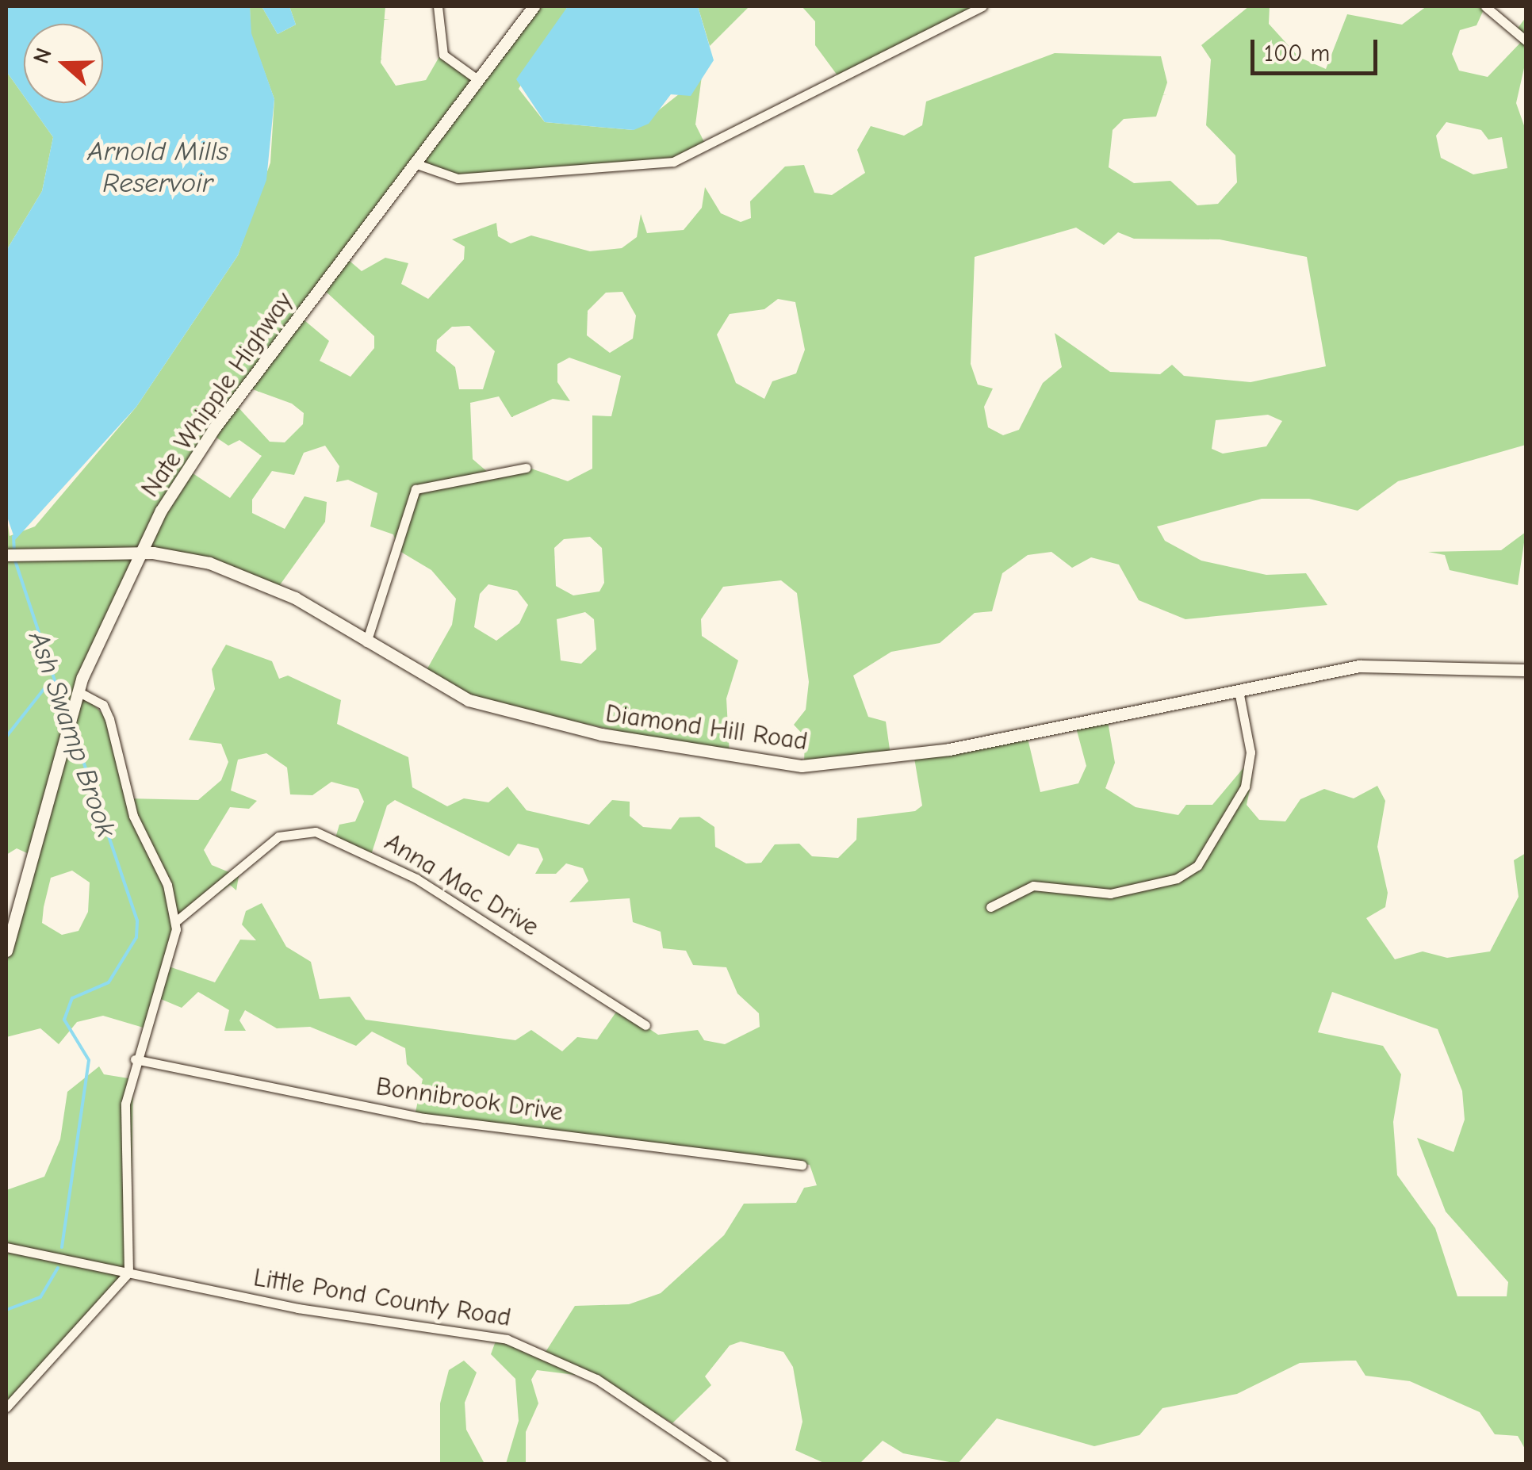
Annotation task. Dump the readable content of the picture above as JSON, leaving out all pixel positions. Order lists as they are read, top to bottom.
{
  "streets": {
    "main road": ["Nate Whipple Highway", "Diamond Hill Road"],
    "street": ["Anna Mac Drive", "Bonnibrook Drive", "Little Pond County Road"]
  },
  "crossings": [
    ["Nate Whipple Highway", "Diamond Hill Road"]
  ],
  "water": ["Arnold Mills Reservoir", "Ash Swamp Brook"],
  "scale_bar": "100 m",
  "north": "left"
}
